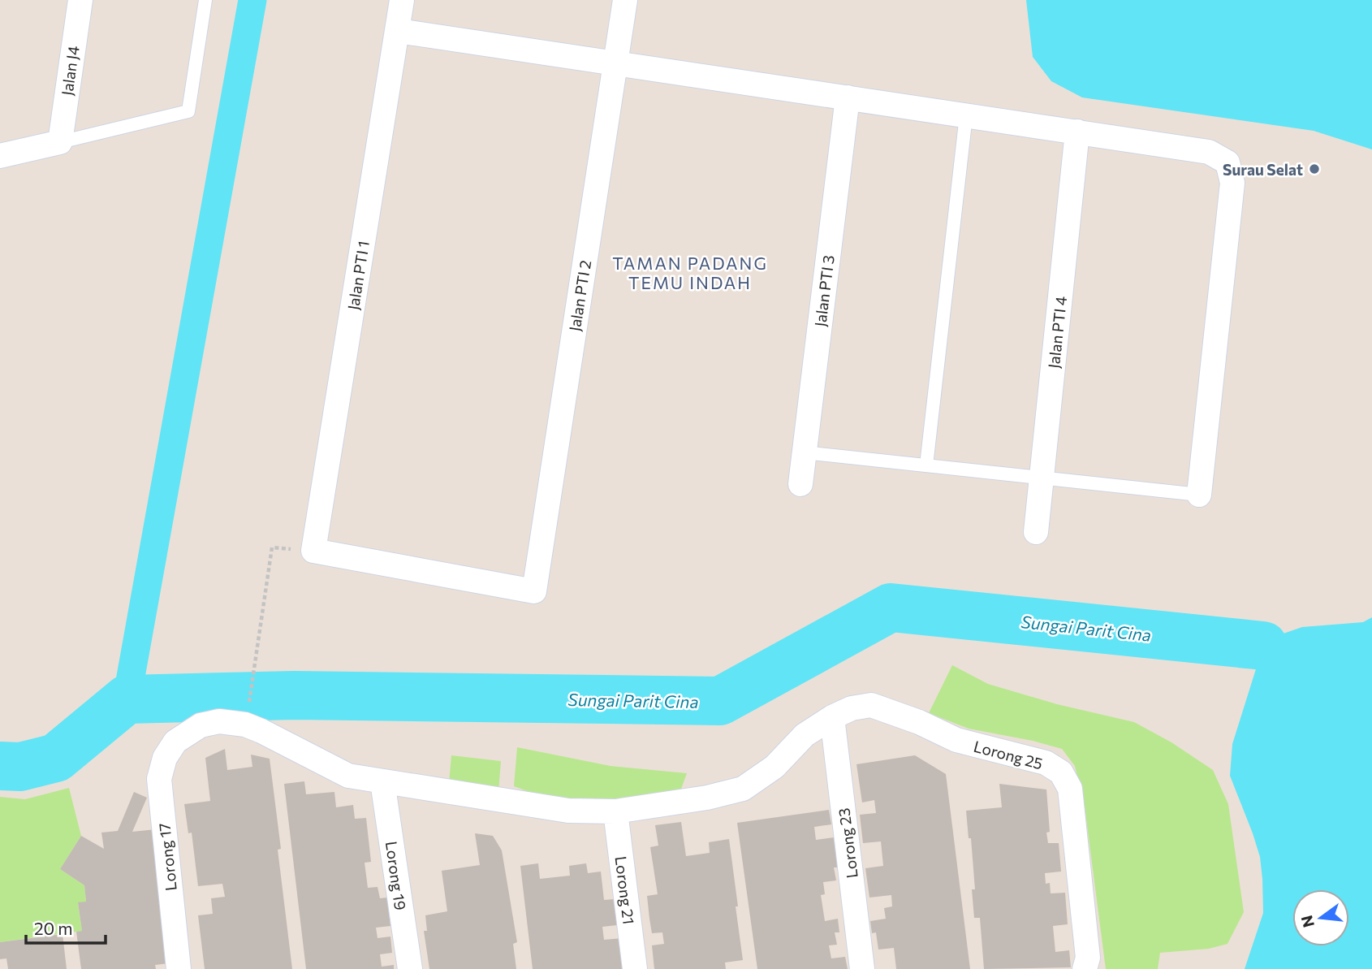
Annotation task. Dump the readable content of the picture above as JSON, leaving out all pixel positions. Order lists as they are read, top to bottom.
{
  "streets": {
    "street": [
      "Jalan J4",
      "Jalan PTI 1",
      "Jalan PTI 3",
      "Jalan PTI 2",
      "Jalan PTI 4",
      "Lorong 25",
      "Lorong 23",
      "Lorong 17",
      "Lorong 19",
      "Lorong 21"
    ]
  },
  "crossings": [
    ["Jalan PTI 1", "Jalan PTI 2"],
    ["Lorong 25", "Lorong 23"],
    ["Lorong 25", "Lorong 17"],
    ["Lorong 25", "Lorong 19"],
    ["Lorong 25", "Lorong 21"]
  ],
  "districts": ["TAMAN PADANG TEMU INDAH"],
  "water": ["Sungai Parit Cina"],
  "places": ["Surau Selat"],
  "scale_bar": "20 m",
  "north": "left"
}
